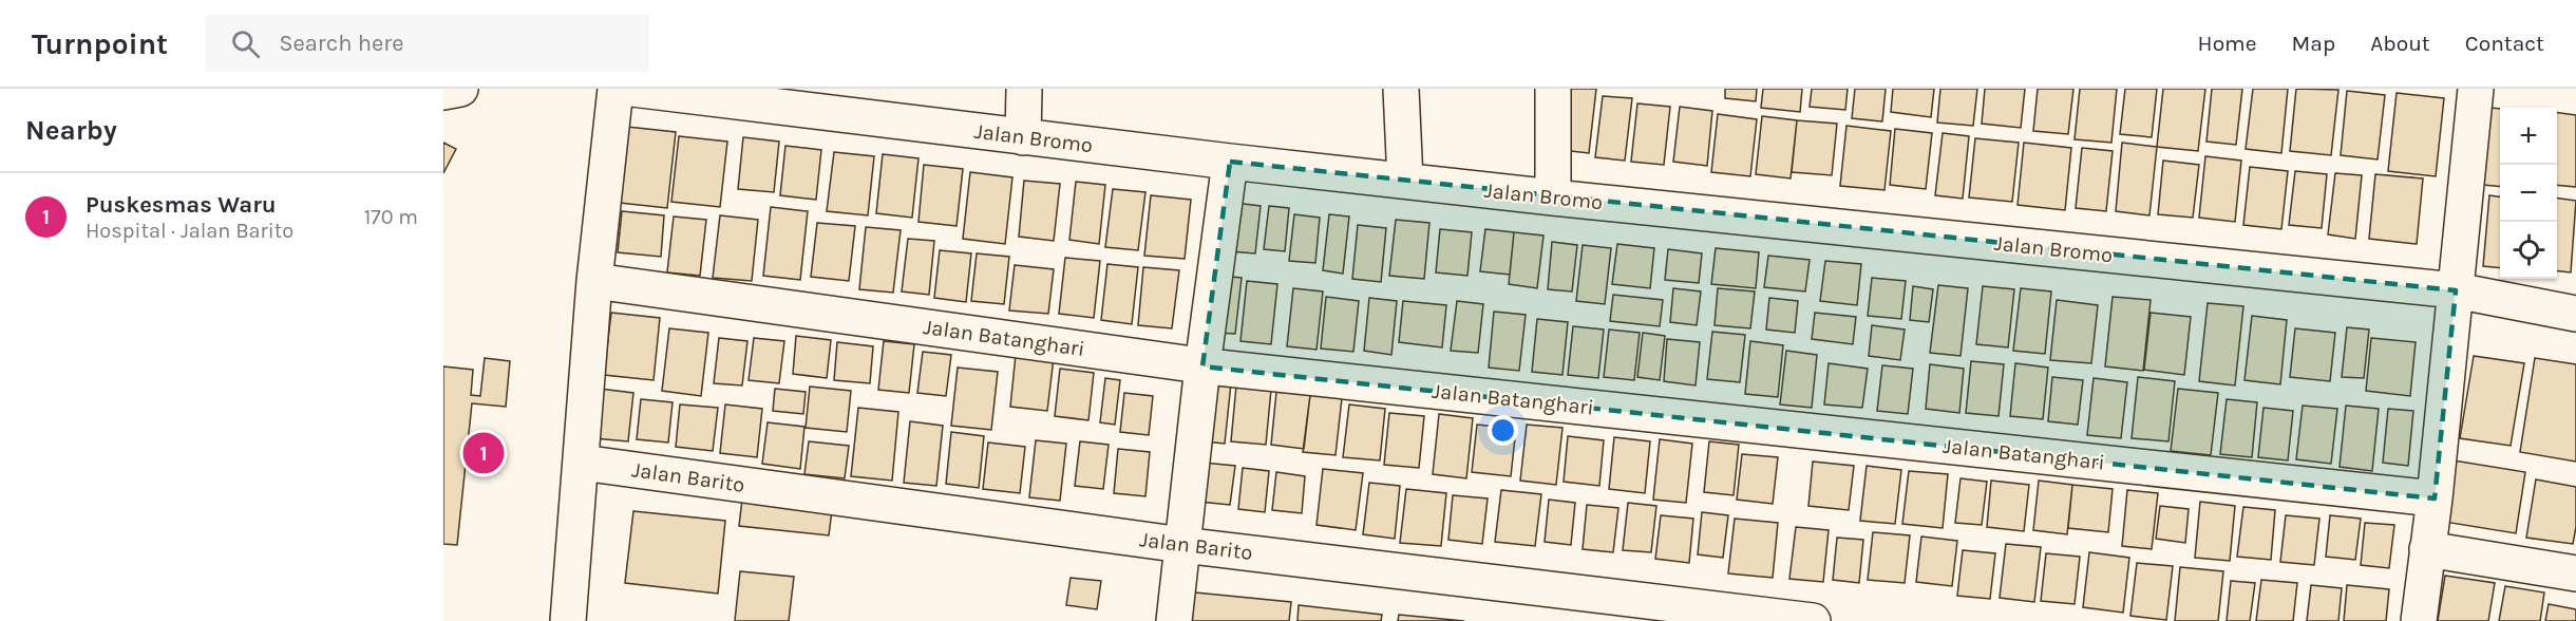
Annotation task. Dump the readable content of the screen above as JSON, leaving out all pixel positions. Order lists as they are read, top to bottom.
{
  "streets": {
    "street": ["Jalan Bromo", "Jalan Batanghari", "Jalan Barito"]
  },
  "page": {
    "header": "Turnpoint",
    "search": "Search here",
    "nav": [
      "Home",
      "Map",
      "About",
      "Contact"
    ],
    "heading": "Nearby",
    "map_buttons": ["+", "−"],
    "list": [
      {
        "mark": "1",
        "name": "Puskesmas Waru",
        "note": "Hospital · Jalan Barito",
        "value": "170 m"
      }
    ],
    "pins": "1"
  }
}
